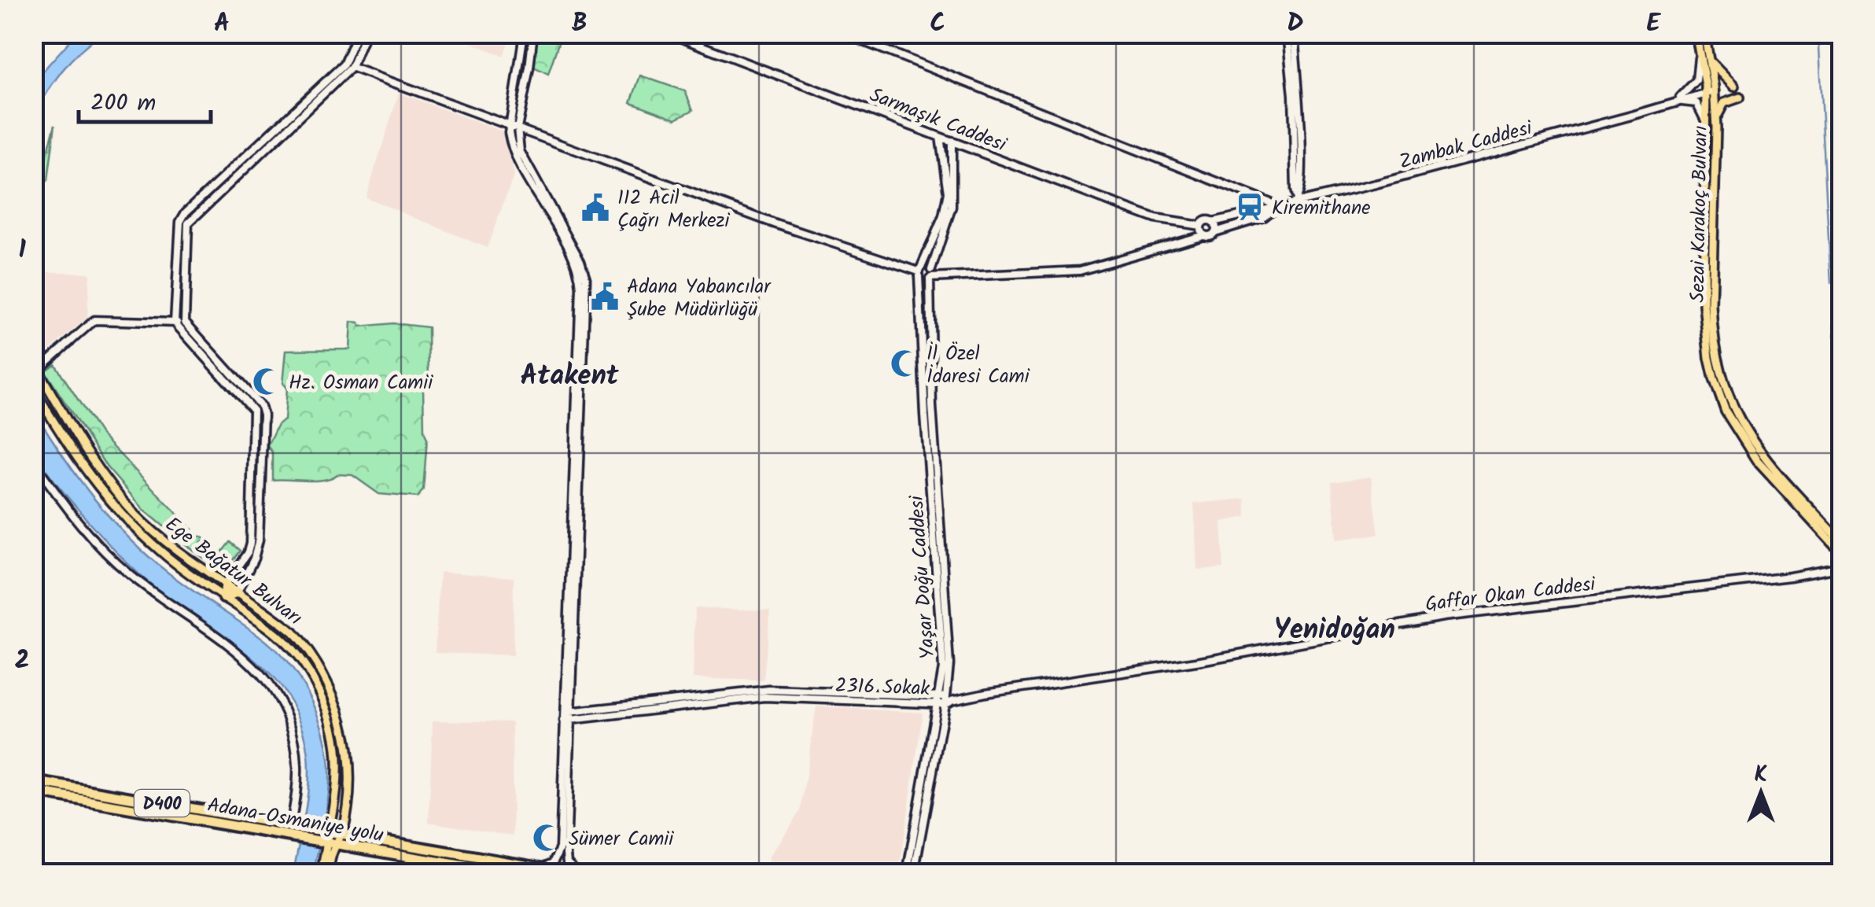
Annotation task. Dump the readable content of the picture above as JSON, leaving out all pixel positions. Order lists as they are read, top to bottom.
{
  "streets": {
    "highway": ["D400", "Adana-Osmaniye yolu"],
    "main road": [
      "Sarmaşık Caddesi",
      "Zambak Caddesi",
      "Sezai Karakoç Bulvarı",
      "Ege Bağatur Bulvarı",
      "Yaşar Doğu Caddesi",
      "Gaffar Okan Caddesi",
      "2316 Sokak"
    ]
  },
  "crossings": [
    ["Sarmaşık Caddesi", "Zambak Caddesi"],
    ["Sarmaşık Caddesi", "Yaşar Doğu Caddesi"],
    ["Zambak Caddesi", "Sezai Karakoç Bulvarı"],
    ["Ege Bağatur Bulvarı", "Adana-Osmaniye yolu"],
    ["Yaşar Doğu Caddesi", "Gaffar Okan Caddesi"],
    ["Yaşar Doğu Caddesi", "2316 Sokak"],
    ["Gaffar Okan Caddesi", "2316 Sokak"],
    ["D400", "Adana-Osmaniye yolu"]
  ],
  "districts": ["Atakent", "Yenidoğan"],
  "places": {
    "station": ["Kiremithane"],
    "public building": ["112 Acil Çağrı Merkezi", "Adana Yabancılar Şube Müdürlüğü"],
    "mosque": ["İl Özel İdaresi Cami", "Hz. Osman Camii", "Sümer Camii"]
  },
  "scale_bar": "200 m",
  "north": "top",
  "grid": {
    "columns": [
      "A",
      "B",
      "C",
      "D",
      "E"
    ],
    "rows": ["1", "2"]
  }
}
